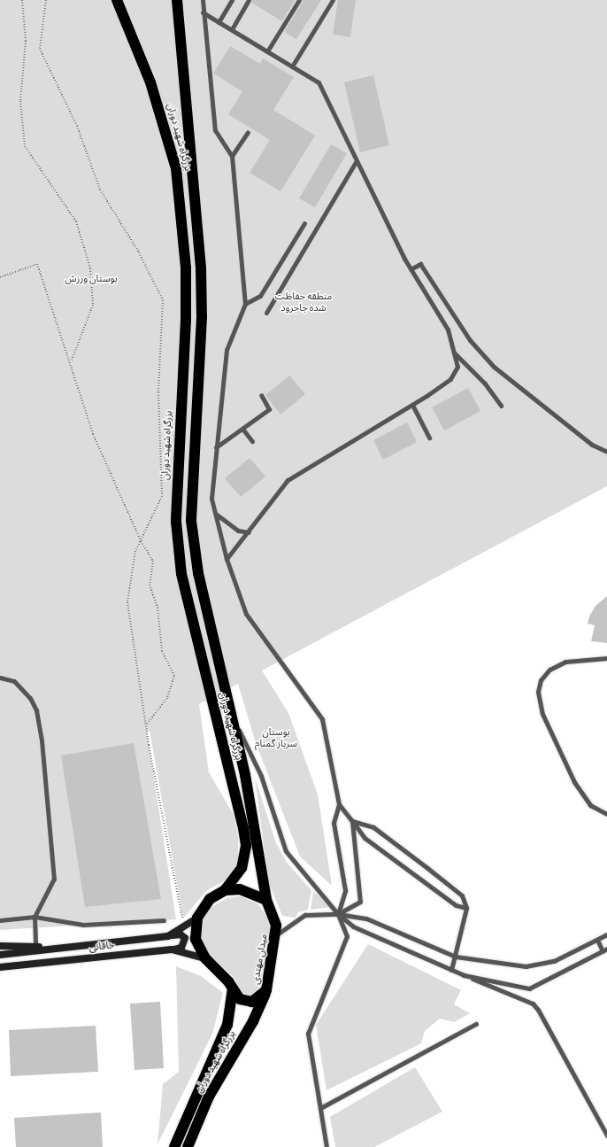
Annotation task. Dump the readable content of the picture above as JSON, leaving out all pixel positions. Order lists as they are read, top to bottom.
{
  "streets": {
    "highway": ["بزرگراه شهید دوران", "میدان مهتدی"],
    "main road": ["خاقانی"]
  },
  "crossings": [
    ["بزرگراه شهید دوران", "خاقانی"],
    ["بزرگراه شهید دوران", "میدان مهتدی"],
    ["خاقانی", "میدان مهتدی"]
  ],
  "parks": ["بوستان ورزش", "منطقه حفاظت شده جاجرود", "بوستان سرباز گمنام"]
}
